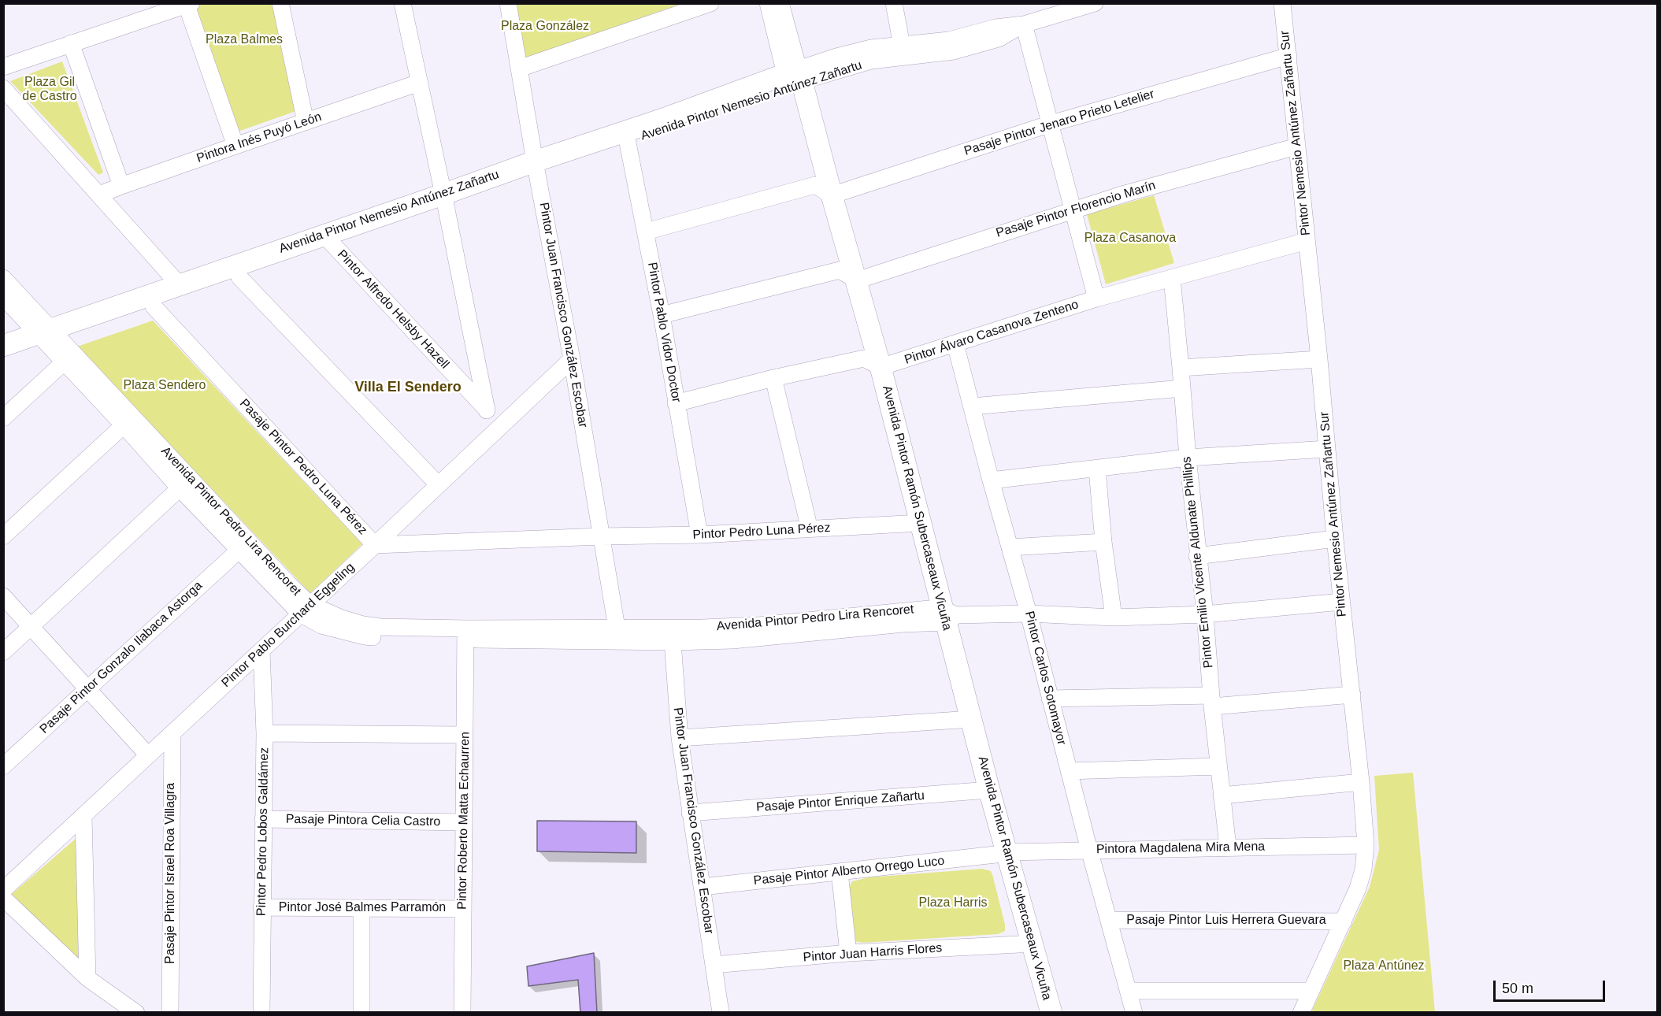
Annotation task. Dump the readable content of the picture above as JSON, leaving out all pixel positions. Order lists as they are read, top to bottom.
{
  "streets": {
    "street": [
      "Avenida Pintor Nemesio Antúnez Zañartu",
      "Pasaje Pintor Jenaro Prieto Letelier",
      "Pintor Nemesio Antúnez Zañartu Sur",
      "Pintora Inés Puyó León",
      "Pasaje Pintor Florencio Marín",
      "Pintor Alfredo Helsby Hazell",
      "Pintor Juan Francisco González Escobar",
      "Pintor Pablo Vidor Doctor",
      "Pintor Álvaro Casanova Zenteno",
      "Pasaje Pintor Pedro Luna Pérez",
      "Avenida Pintor Ramón Subercaseaux Vicuña",
      "Avenida Pintor Pedro Lira Rencoret",
      "Pintor Pedro Luna Pérez",
      "Pintor Emilio Vicente Aldunate Phillips",
      "Pintor Pablo Burchard Eggeling",
      "Pasaje Pintor Gonzalo Ilabaca Astorga",
      "Pintor Carlos Sotomayor",
      "Pasaje Pintor Enrique Zañartu",
      "Pasaje Pintora Celia Castro",
      "Pintor Roberto Matta Echaurren",
      "Pintor Pedro Lobos Galdámez",
      "Pintora Magdalena Mira Mena",
      "Pasaje Pintor Alberto Orrego Luco",
      "Pasaje Pintor Israel Roa Villagra",
      "Pintor José Balmes Parramón",
      "Pasaje Pintor Luis Herrera Guevara",
      "Pintor Juan Harris Flores"
    ]
  },
  "crossings": [
    ["Avenida Pintor Nemesio Antúnez Zañartu", "Pintor Alfredo Helsby Hazell"],
    ["Avenida Pintor Nemesio Antúnez Zañartu", "Pintor Juan Francisco González Escobar"],
    ["Avenida Pintor Nemesio Antúnez Zañartu", "Pintor Pablo Vidor Doctor"],
    ["Avenida Pintor Nemesio Antúnez Zañartu", "Pasaje Pintor Pedro Luna Pérez"],
    ["Avenida Pintor Nemesio Antúnez Zañartu", "Avenida Pintor Ramón Subercaseaux Vicuña"],
    ["Avenida Pintor Nemesio Antúnez Zañartu", "Avenida Pintor Pedro Lira Rencoret"],
    ["Pasaje Pintor Jenaro Prieto Letelier", "Pintor Nemesio Antúnez Zañartu Sur"],
    ["Pasaje Pintor Jenaro Prieto Letelier", "Pintor Pablo Vidor Doctor"],
    ["Pasaje Pintor Jenaro Prieto Letelier", "Avenida Pintor Ramón Subercaseaux Vicuña"],
    ["Pintor Nemesio Antúnez Zañartu Sur", "Pasaje Pintor Florencio Marín"],
    ["Pintor Nemesio Antúnez Zañartu Sur", "Pintor Álvaro Casanova Zenteno"],
    ["Pintor Nemesio Antúnez Zañartu Sur", "Avenida Pintor Pedro Lira Rencoret"],
    ["Pintor Nemesio Antúnez Zañartu Sur", "Pintora Magdalena Mira Mena"],
    ["Pintor Nemesio Antúnez Zañartu Sur", "Pasaje Pintor Luis Herrera Guevara"],
    ["Pasaje Pintor Florencio Marín", "Pintor Pablo Vidor Doctor"],
    ["Pasaje Pintor Florencio Marín", "Avenida Pintor Ramón Subercaseaux Vicuña"],
    ["Pintor Alfredo Helsby Hazell", "Pintor Pablo Burchard Eggeling"],
    ["Pintor Juan Francisco González Escobar", "Pasaje Pintor Pedro Luna Pérez"],
    ["Pintor Juan Francisco González Escobar", "Avenida Pintor Pedro Lira Rencoret"],
    ["Pintor Juan Francisco González Escobar", "Pintor Pedro Luna Pérez"],
    ["Pintor Juan Francisco González Escobar", "Pintor Pablo Burchard Eggeling"],
    ["Pintor Juan Francisco González Escobar", "Pasaje Pintor Enrique Zañartu"],
    ["Pintor Juan Francisco González Escobar", "Pasaje Pintor Alberto Orrego Luco"],
    ["Pintor Juan Francisco González Escobar", "Pintor Juan Harris Flores"],
    ["Pintor Pablo Vidor Doctor", "Pintor Álvaro Casanova Zenteno"],
    ["Pintor Pablo Vidor Doctor", "Pintor Pedro Luna Pérez"],
    ["Pintor Álvaro Casanova Zenteno", "Avenida Pintor Ramón Subercaseaux Vicuña"],
    ["Pintor Álvaro Casanova Zenteno", "Pintor Emilio Vicente Aldunate Phillips"],
    ["Pintor Álvaro Casanova Zenteno", "Pintor Carlos Sotomayor"],
    ["Pasaje Pintor Pedro Luna Pérez", "Pintor Pedro Luna Pérez"],
    ["Pasaje Pintor Pedro Luna Pérez", "Pintor Pablo Burchard Eggeling"],
    ["Avenida Pintor Ramón Subercaseaux Vicuña", "Avenida Pintor Pedro Lira Rencoret"],
    ["Avenida Pintor Ramón Subercaseaux Vicuña", "Pintor Pedro Luna Pérez"],
    ["Avenida Pintor Ramón Subercaseaux Vicuña", "Pasaje Pintor Enrique Zañartu"],
    ["Avenida Pintor Ramón Subercaseaux Vicuña", "Pintora Magdalena Mira Mena"],
    ["Avenida Pintor Ramón Subercaseaux Vicuña", "Pasaje Pintor Alberto Orrego Luco"],
    ["Avenida Pintor Ramón Subercaseaux Vicuña", "Pintor Juan Harris Flores"],
    ["Avenida Pintor Pedro Lira Rencoret", "Pintor Emilio Vicente Aldunate Phillips"],
    ["Avenida Pintor Pedro Lira Rencoret", "Pintor Pablo Burchard Eggeling"],
    ["Avenida Pintor Pedro Lira Rencoret", "Pasaje Pintor Gonzalo Ilabaca Astorga"],
    ["Avenida Pintor Pedro Lira Rencoret", "Pintor Carlos Sotomayor"],
    ["Avenida Pintor Pedro Lira Rencoret", "Pintor Roberto Matta Echaurren"],
    ["Pintor Emilio Vicente Aldunate Phillips", "Pintora Magdalena Mira Mena"],
    ["Pintor Pablo Burchard Eggeling", "Pintor Pedro Lobos Galdámez"],
    ["Pintor Pablo Burchard Eggeling", "Pasaje Pintor Israel Roa Villagra"],
    ["Pintor Carlos Sotomayor", "Pintora Magdalena Mira Mena"],
    ["Pintor Carlos Sotomayor", "Pasaje Pintor Luis Herrera Guevara"],
    ["Pasaje Pintora Celia Castro", "Pintor Roberto Matta Echaurren"],
    ["Pasaje Pintora Celia Castro", "Pintor Pedro Lobos Galdámez"],
    ["Pintor Roberto Matta Echaurren", "Pintor José Balmes Parramón"],
    ["Pintor Pedro Lobos Galdámez", "Pintor José Balmes Parramón"],
    ["Pintora Magdalena Mira Mena", "Pasaje Pintor Alberto Orrego Luco"]
  ],
  "districts": ["Villa El Sendero"],
  "parks": [
    "Plaza González",
    "Plaza Balmes",
    "Plaza Gil de Castro",
    "Plaza Casanova",
    "Plaza Sendero",
    "Plaza Harris",
    "Plaza Antúnez"
  ],
  "scale_bar": "50 m"
}
